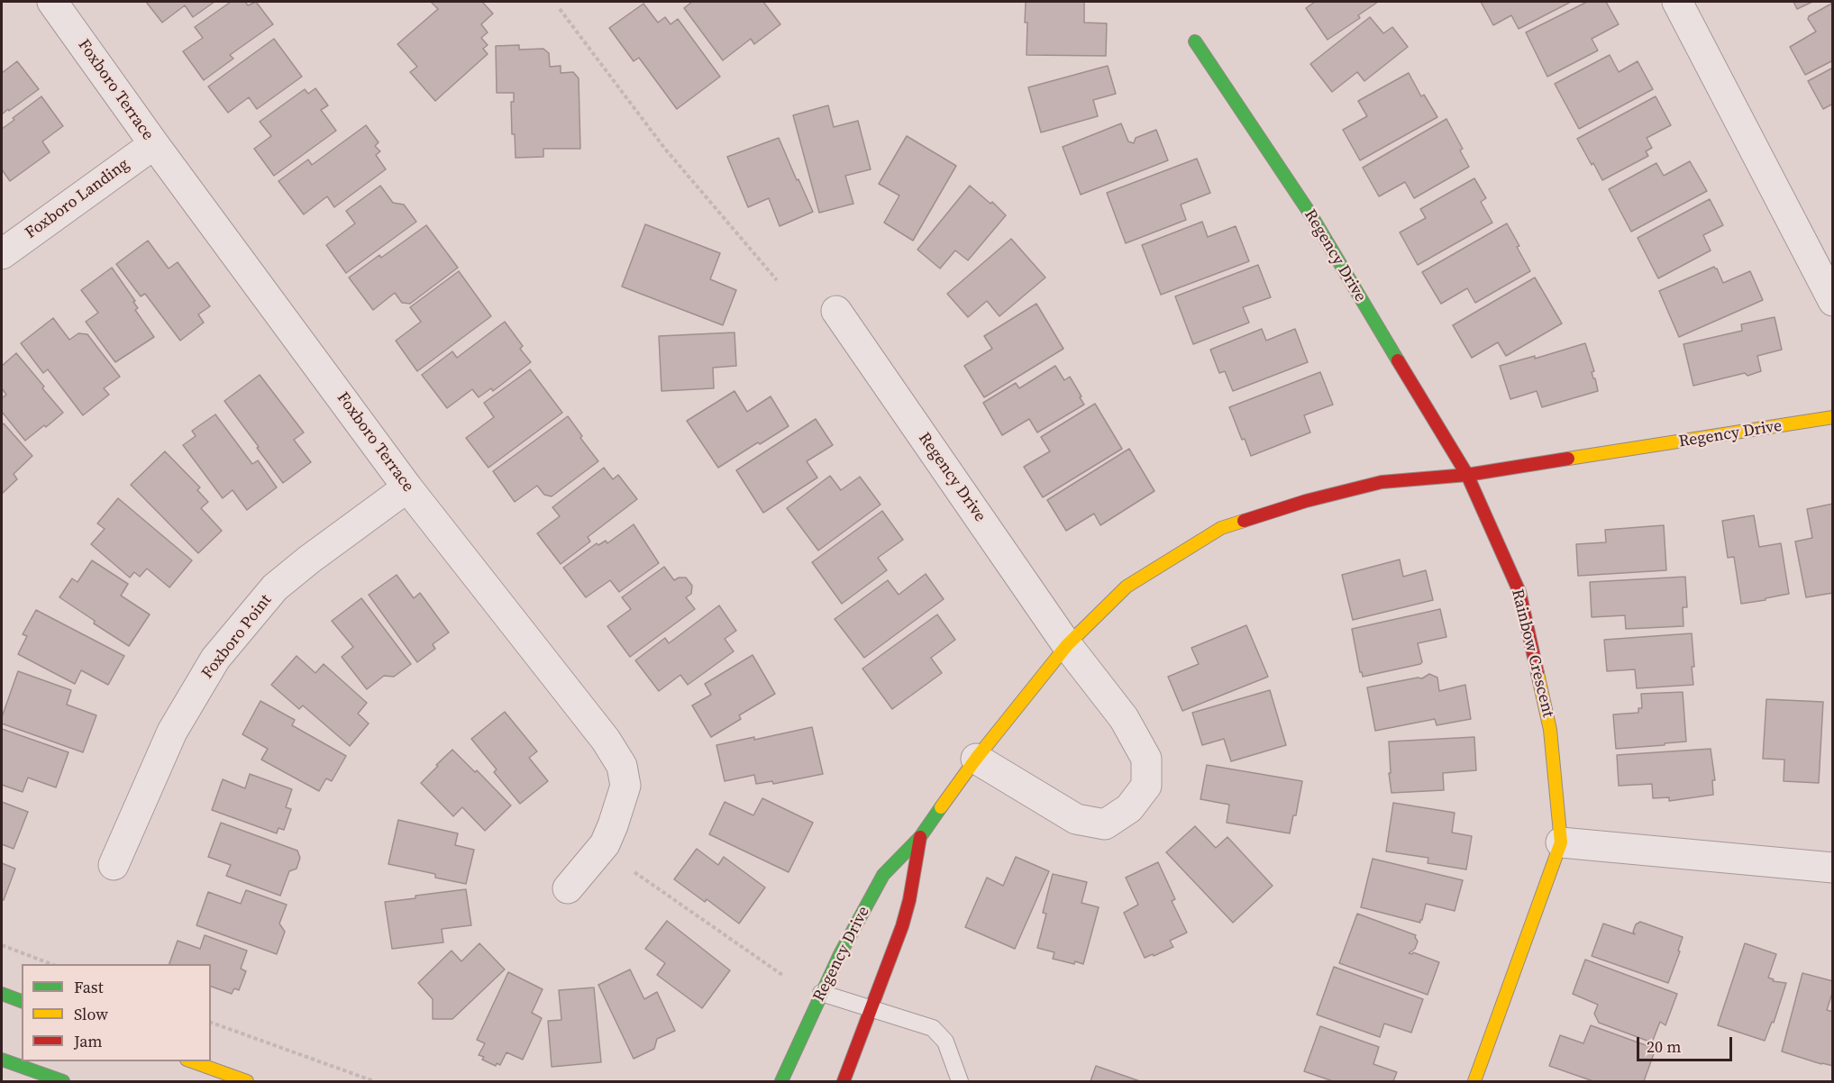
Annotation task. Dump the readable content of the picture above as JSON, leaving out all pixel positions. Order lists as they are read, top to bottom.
{
  "streets": {
    "street": [
      "Foxboro Terrace",
      "Foxboro Landing",
      "Regency Drive",
      "Foxboro Point",
      "Rainbow Crescent"
    ]
  },
  "crossings": [
    ["Foxboro Terrace", "Foxboro Landing"],
    ["Foxboro Terrace", "Foxboro Point"],
    ["Regency Drive", "Rainbow Crescent"]
  ],
  "legend": ["Fast", "Slow", "Jam"],
  "scale_bar": "20 m"
}
